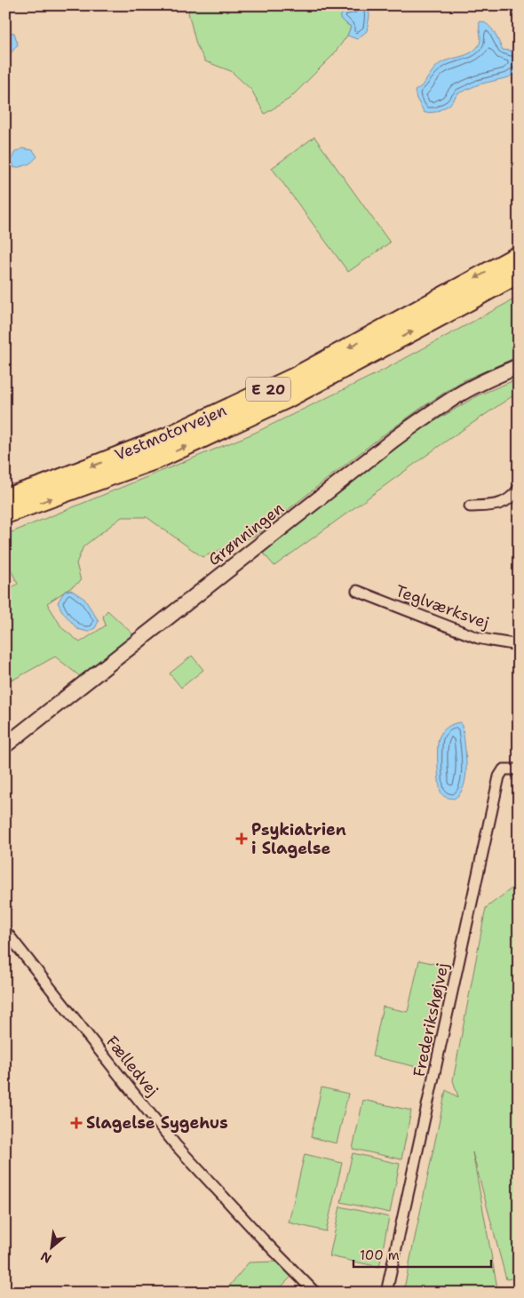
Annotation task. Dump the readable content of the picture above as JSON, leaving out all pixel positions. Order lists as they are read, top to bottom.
{
  "streets": {
    "highway": ["E 20", "Vestmotorvejen"],
    "main road": ["Grønningen"],
    "street": ["Teglværksvej", "Frederikshøjvej", "Fælledvej"]
  },
  "places": {
    "health": ["Psykiatrien i Slagelse", "Slagelse Sygehus"]
  },
  "scale_bar": "100 m",
  "north": "bottom left"
}
